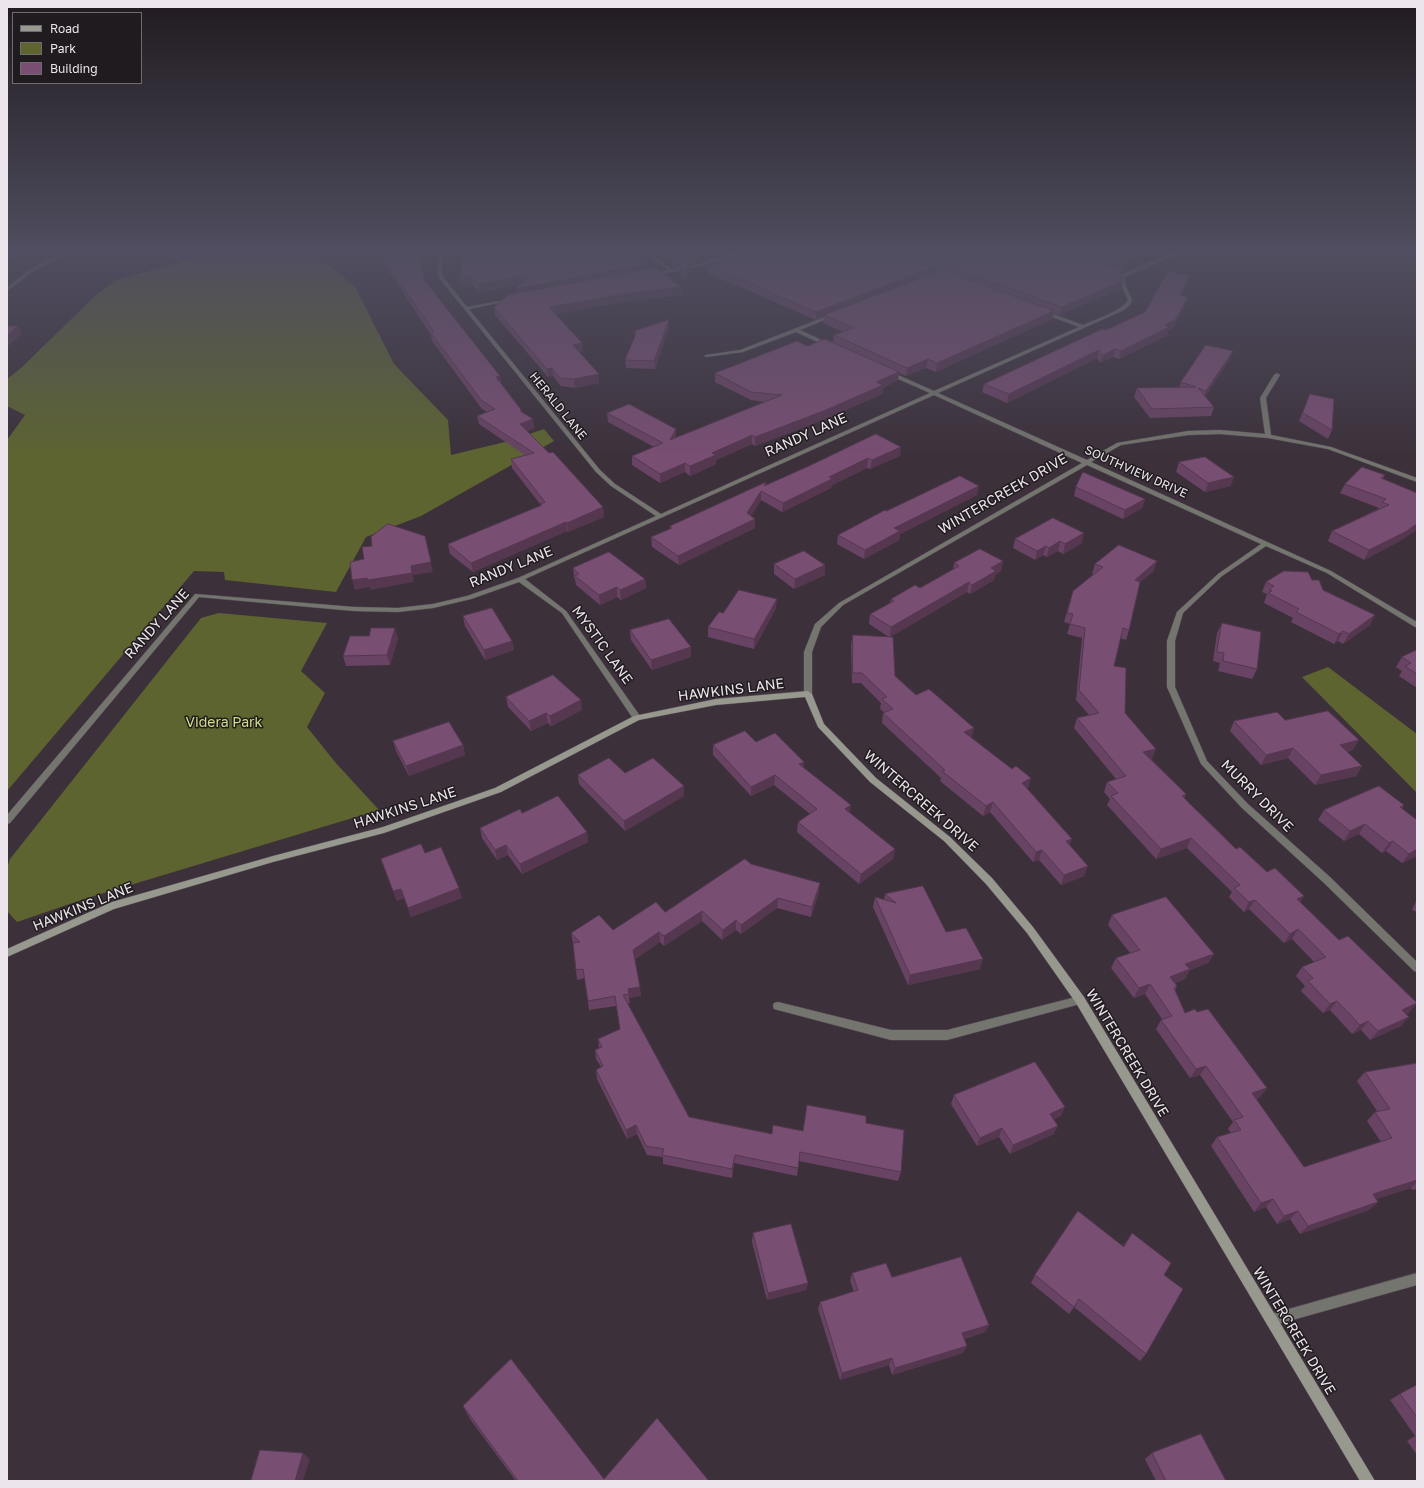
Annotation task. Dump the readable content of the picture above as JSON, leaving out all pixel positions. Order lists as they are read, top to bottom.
{
  "streets": {
    "street": [
      "HERALD LANE",
      "RANDY LANE",
      "SOUTHVIEW DRIVE",
      "WINTERCREEK DRIVE",
      "MYSTIC LANE",
      "HAWKINS LANE",
      "MURRY DRIVE"
    ]
  },
  "crossings": [
    ["HERALD LANE", "RANDY LANE"],
    ["RANDY LANE", "SOUTHVIEW DRIVE"],
    ["RANDY LANE", "MYSTIC LANE"],
    ["SOUTHVIEW DRIVE", "WINTERCREEK DRIVE"],
    ["SOUTHVIEW DRIVE", "MURRY DRIVE"],
    ["WINTERCREEK DRIVE", "HAWKINS LANE"],
    ["MYSTIC LANE", "HAWKINS LANE"]
  ],
  "parks": ["Videra Park"],
  "legend": ["Road", "Park", "Building"]
}
